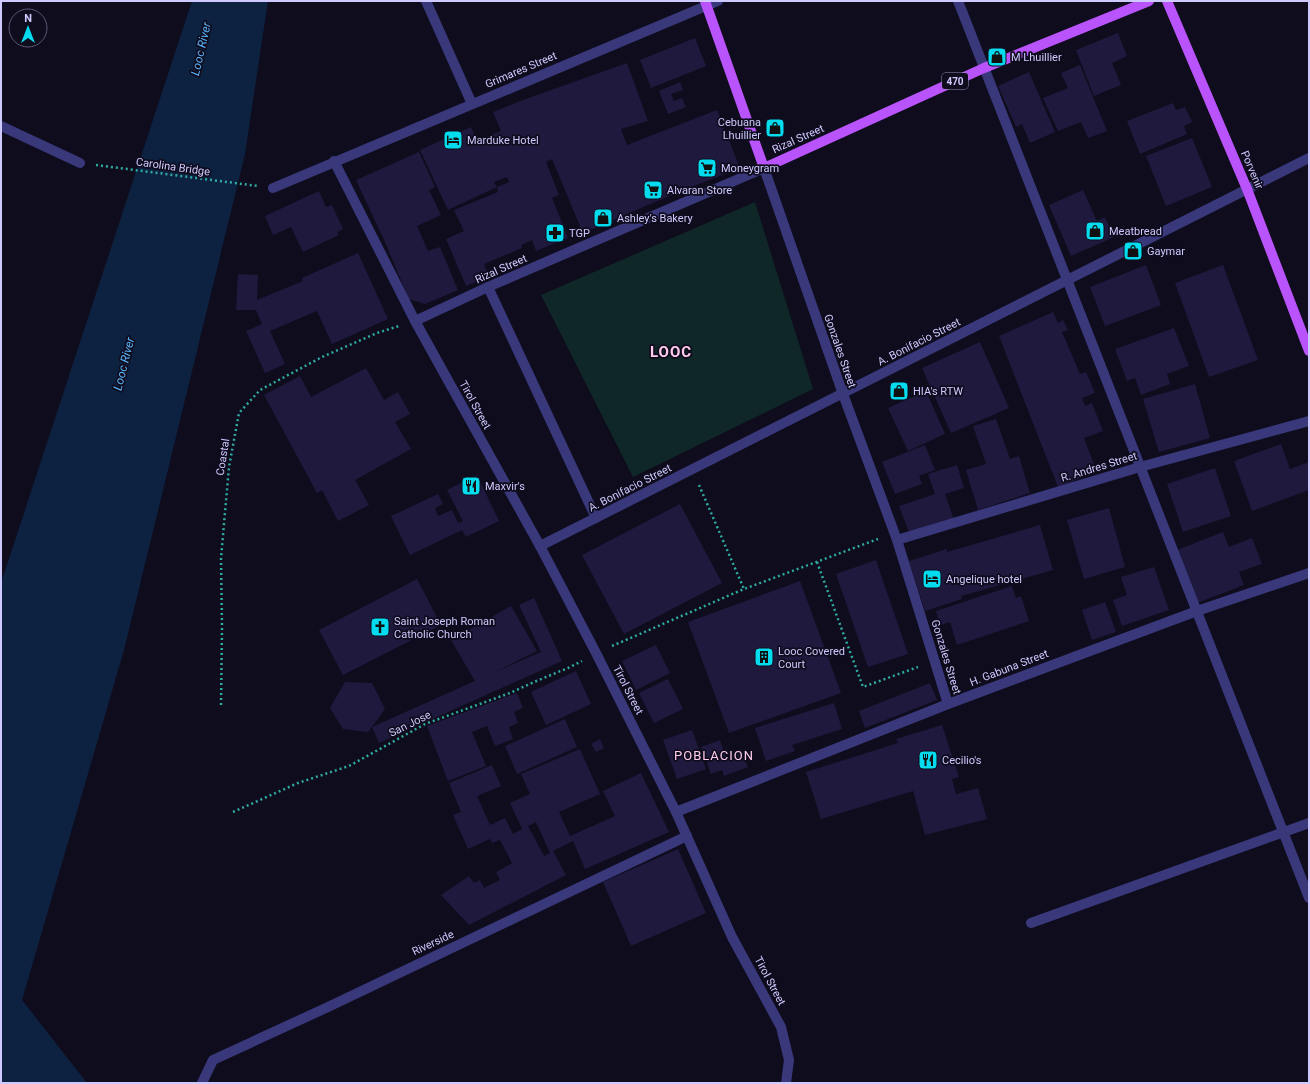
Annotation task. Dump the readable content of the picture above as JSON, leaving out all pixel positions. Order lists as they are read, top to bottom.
{
  "streets": {
    "main road": [
      "470",
      "Rizal Street",
      "Porvenir",
      "Gonzales Street"
    ],
    "street": [
      "Grimares Street",
      "A. Bonifacio Street",
      "Tirol Street",
      "R. Andres Street",
      "H. Gabuna Street",
      "Riverside"
    ],
    "path": ["Carolina Bridge", "Coastal", "San Jose"]
  },
  "crossings": [
    ["Grimares Street", "Carolina Bridge"],
    ["Grimares Street", "Gonzales Street"],
    ["Grimares Street", "Tirol Street"],
    ["Rizal Street", "Gonzales Street"],
    ["Rizal Street", "Tirol Street"],
    ["Rizal Street", "Coastal"],
    ["Porvenir", "A. Bonifacio Street"],
    ["A. Bonifacio Street", "Gonzales Street"],
    ["A. Bonifacio Street", "Tirol Street"],
    ["Gonzales Street", "R. Andres Street"],
    ["Gonzales Street", "H. Gabuna Street"],
    ["Gonzales Street", "San Jose"],
    ["Tirol Street", "Coastal"],
    ["Tirol Street", "H. Gabuna Street"],
    ["Tirol Street", "San Jose"],
    ["Tirol Street", "Riverside"],
    ["R. Andres Street", "San Jose"]
  ],
  "districts": ["LOOC", "POBLACION"],
  "water": ["Looc River"],
  "places": {
    "shop": [
      "M Lhuillier",
      "Cebuana Lhuillier",
      "Ashley's Bakery",
      "Meatbread",
      "Gaymar",
      "HIA's RTW"
    ],
    "hotel": ["Marduke Hotel", "Angelique hotel"],
    "supermarket": ["Moneygram", "Alvaran Store"],
    "pharmacy": ["TGP"],
    "restaurant": ["Maxvir's", "Cecilio's"],
    "church": ["Saint Joseph Roman Catholic Church"],
    "building": ["Looc Covered Court"]
  },
  "north": "top"
}
